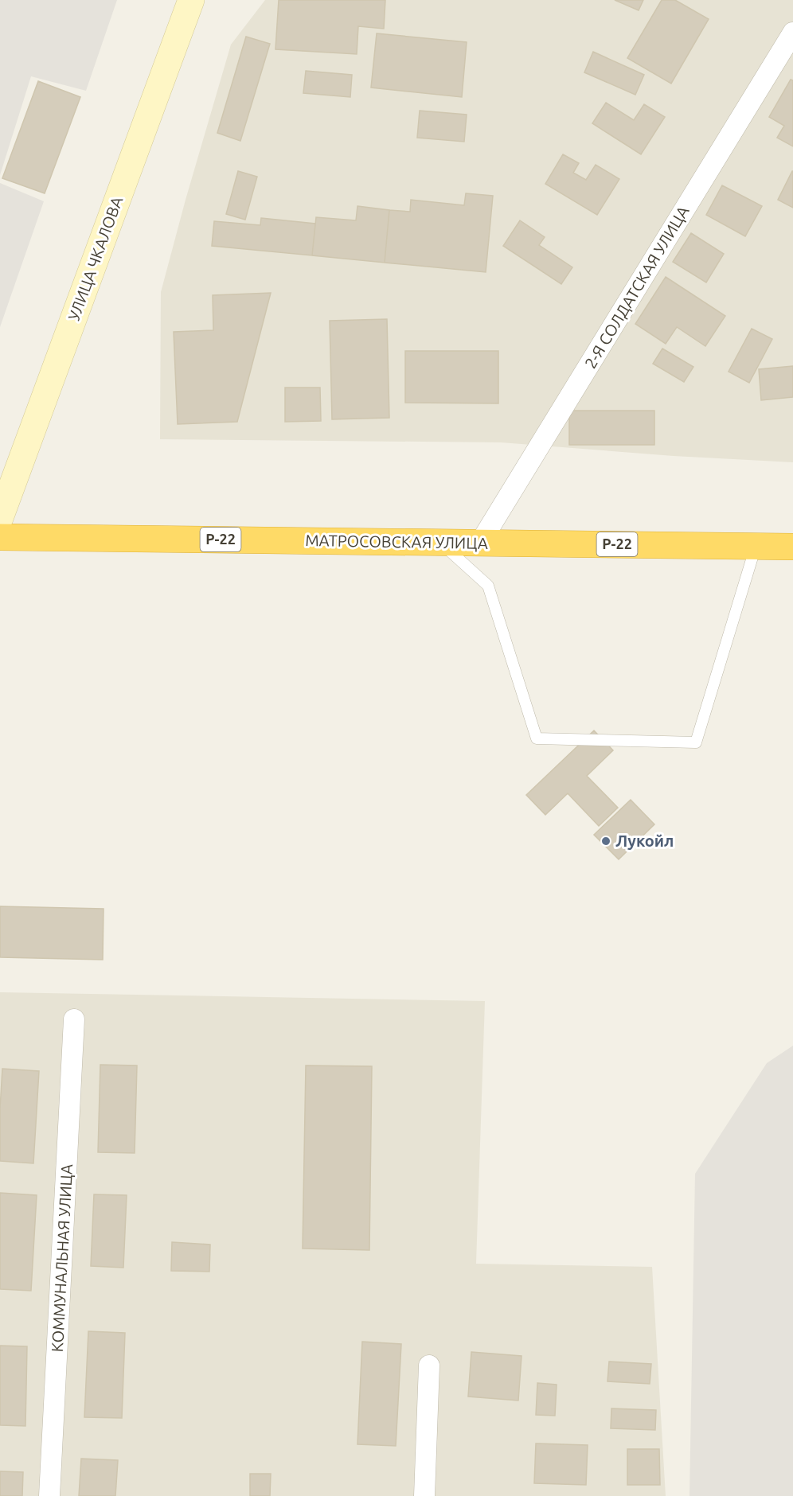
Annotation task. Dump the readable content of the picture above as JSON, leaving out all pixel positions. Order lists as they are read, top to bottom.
{
  "streets": {
    "highway": ["Р-22", "МАТРОСОВСКАЯ УЛИЦА"],
    "street": ["УЛИЦА ЧКАЛОВА", "2-Я СОЛДАТСКАЯ УЛИЦА", "КОММУНАЛЬНАЯ УЛИЦА"]
  },
  "crossings": [
    ["2-Я СОЛДАТСКАЯ УЛИЦА", "МАТРОСОВСКАЯ УЛИЦА"]
  ],
  "places": ["Лукойл"]
}
